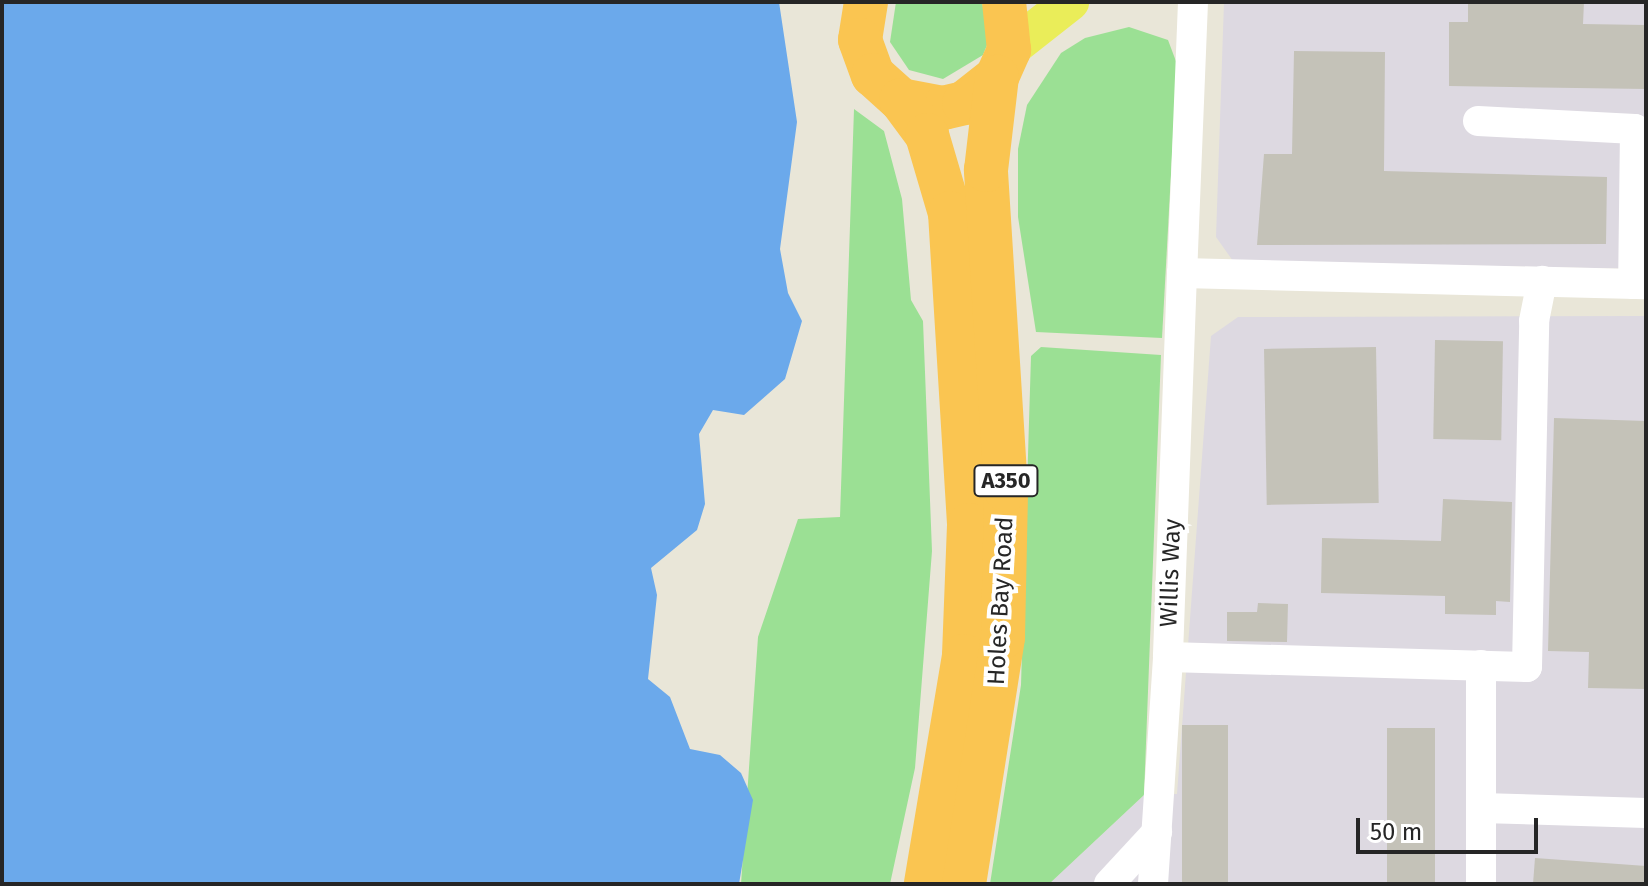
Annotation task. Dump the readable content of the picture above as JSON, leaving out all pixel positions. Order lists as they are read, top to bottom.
{
  "streets": {
    "highway": ["A350", "Holes Bay Road"],
    "street": ["Willis Way"]
  },
  "scale_bar": "50 m"
}
